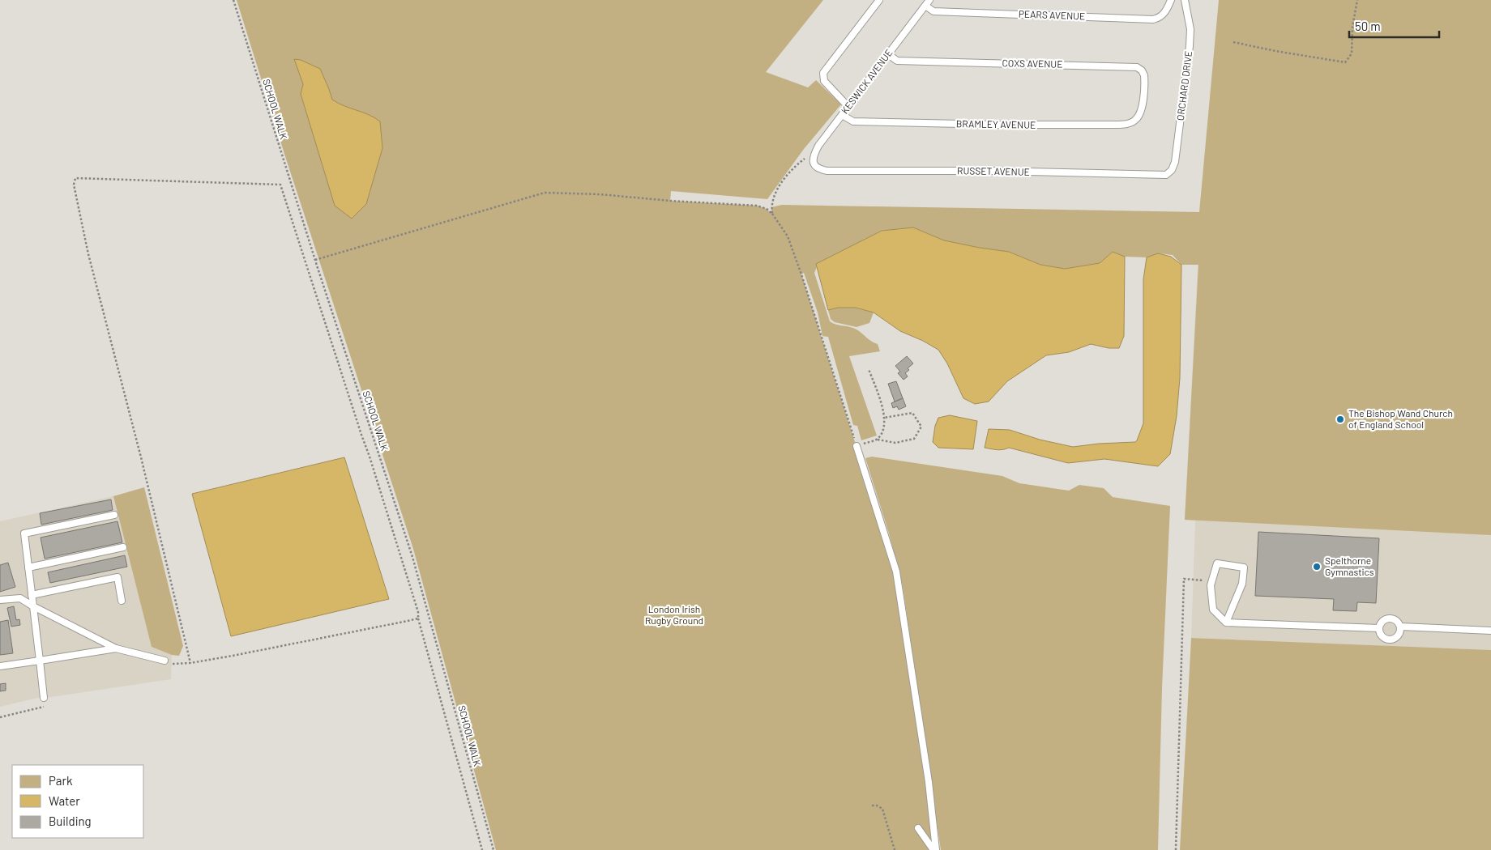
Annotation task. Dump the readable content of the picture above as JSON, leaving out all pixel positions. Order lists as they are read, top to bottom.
{
  "streets": {
    "lane": [
      "PEARS AVENUE",
      "COXS AVENUE",
      "KESWICK AVENUE",
      "ORCHARD DRIVE",
      "BRAMLEY AVENUE",
      "RUSSET AVENUE"
    ],
    "path": ["SCHOOL WALK"]
  },
  "crossings": [
    ["PEARS AVENUE", "KESWICK AVENUE"],
    ["COXS AVENUE", "KESWICK AVENUE"],
    ["COXS AVENUE", "BRAMLEY AVENUE"],
    ["KESWICK AVENUE", "BRAMLEY AVENUE"],
    ["KESWICK AVENUE", "RUSSET AVENUE"],
    ["ORCHARD DRIVE", "RUSSET AVENUE"]
  ],
  "parks": ["London Irish Rugby Ground"],
  "places": ["The Bishop Wand Church of England School", "Spelthorne Gymnastics"],
  "legend": ["Park", "Water", "Building"],
  "scale_bar": "50 m"
}
